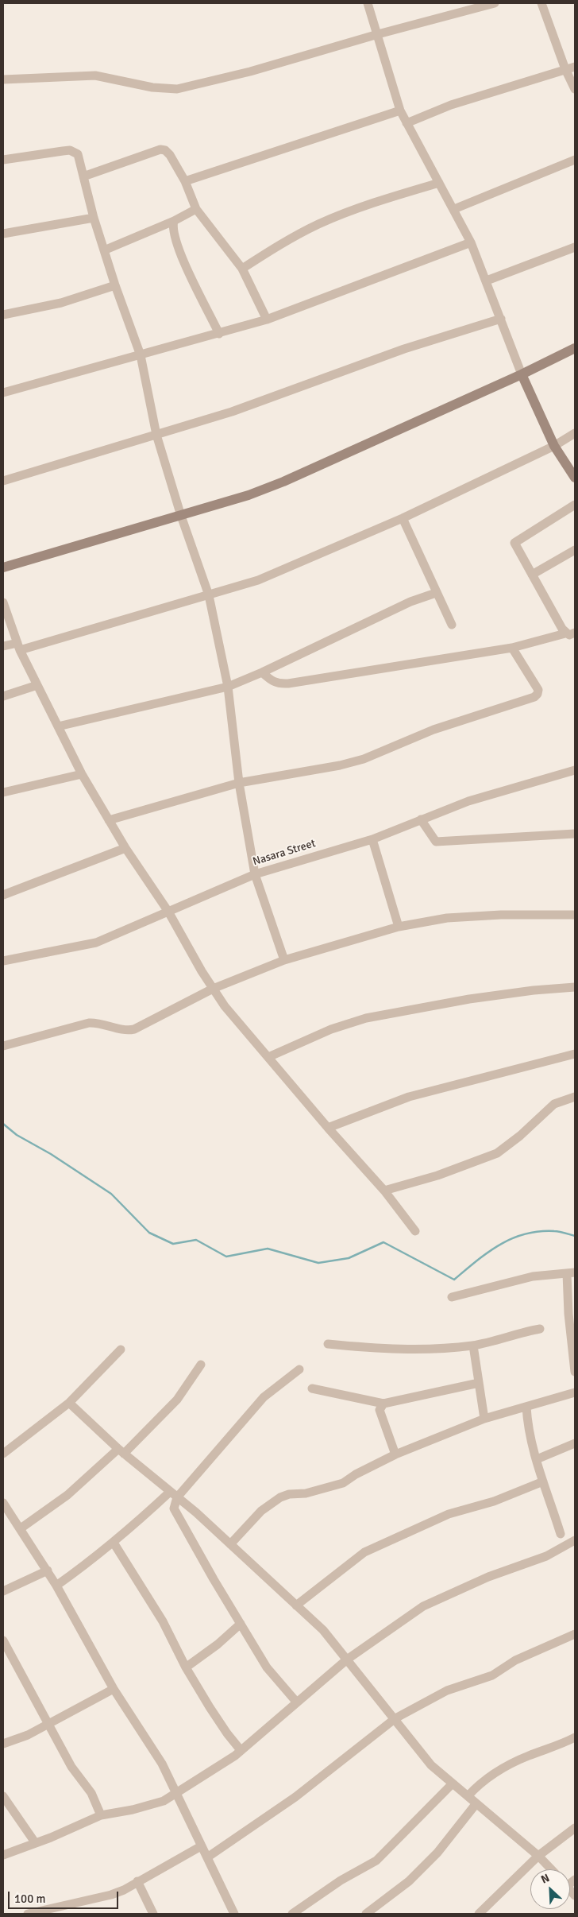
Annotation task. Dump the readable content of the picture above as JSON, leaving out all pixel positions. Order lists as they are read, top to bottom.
{
  "streets": {
    "street": ["Nasara Street"]
  },
  "scale_bar": "100 m",
  "north": "top left"
}
